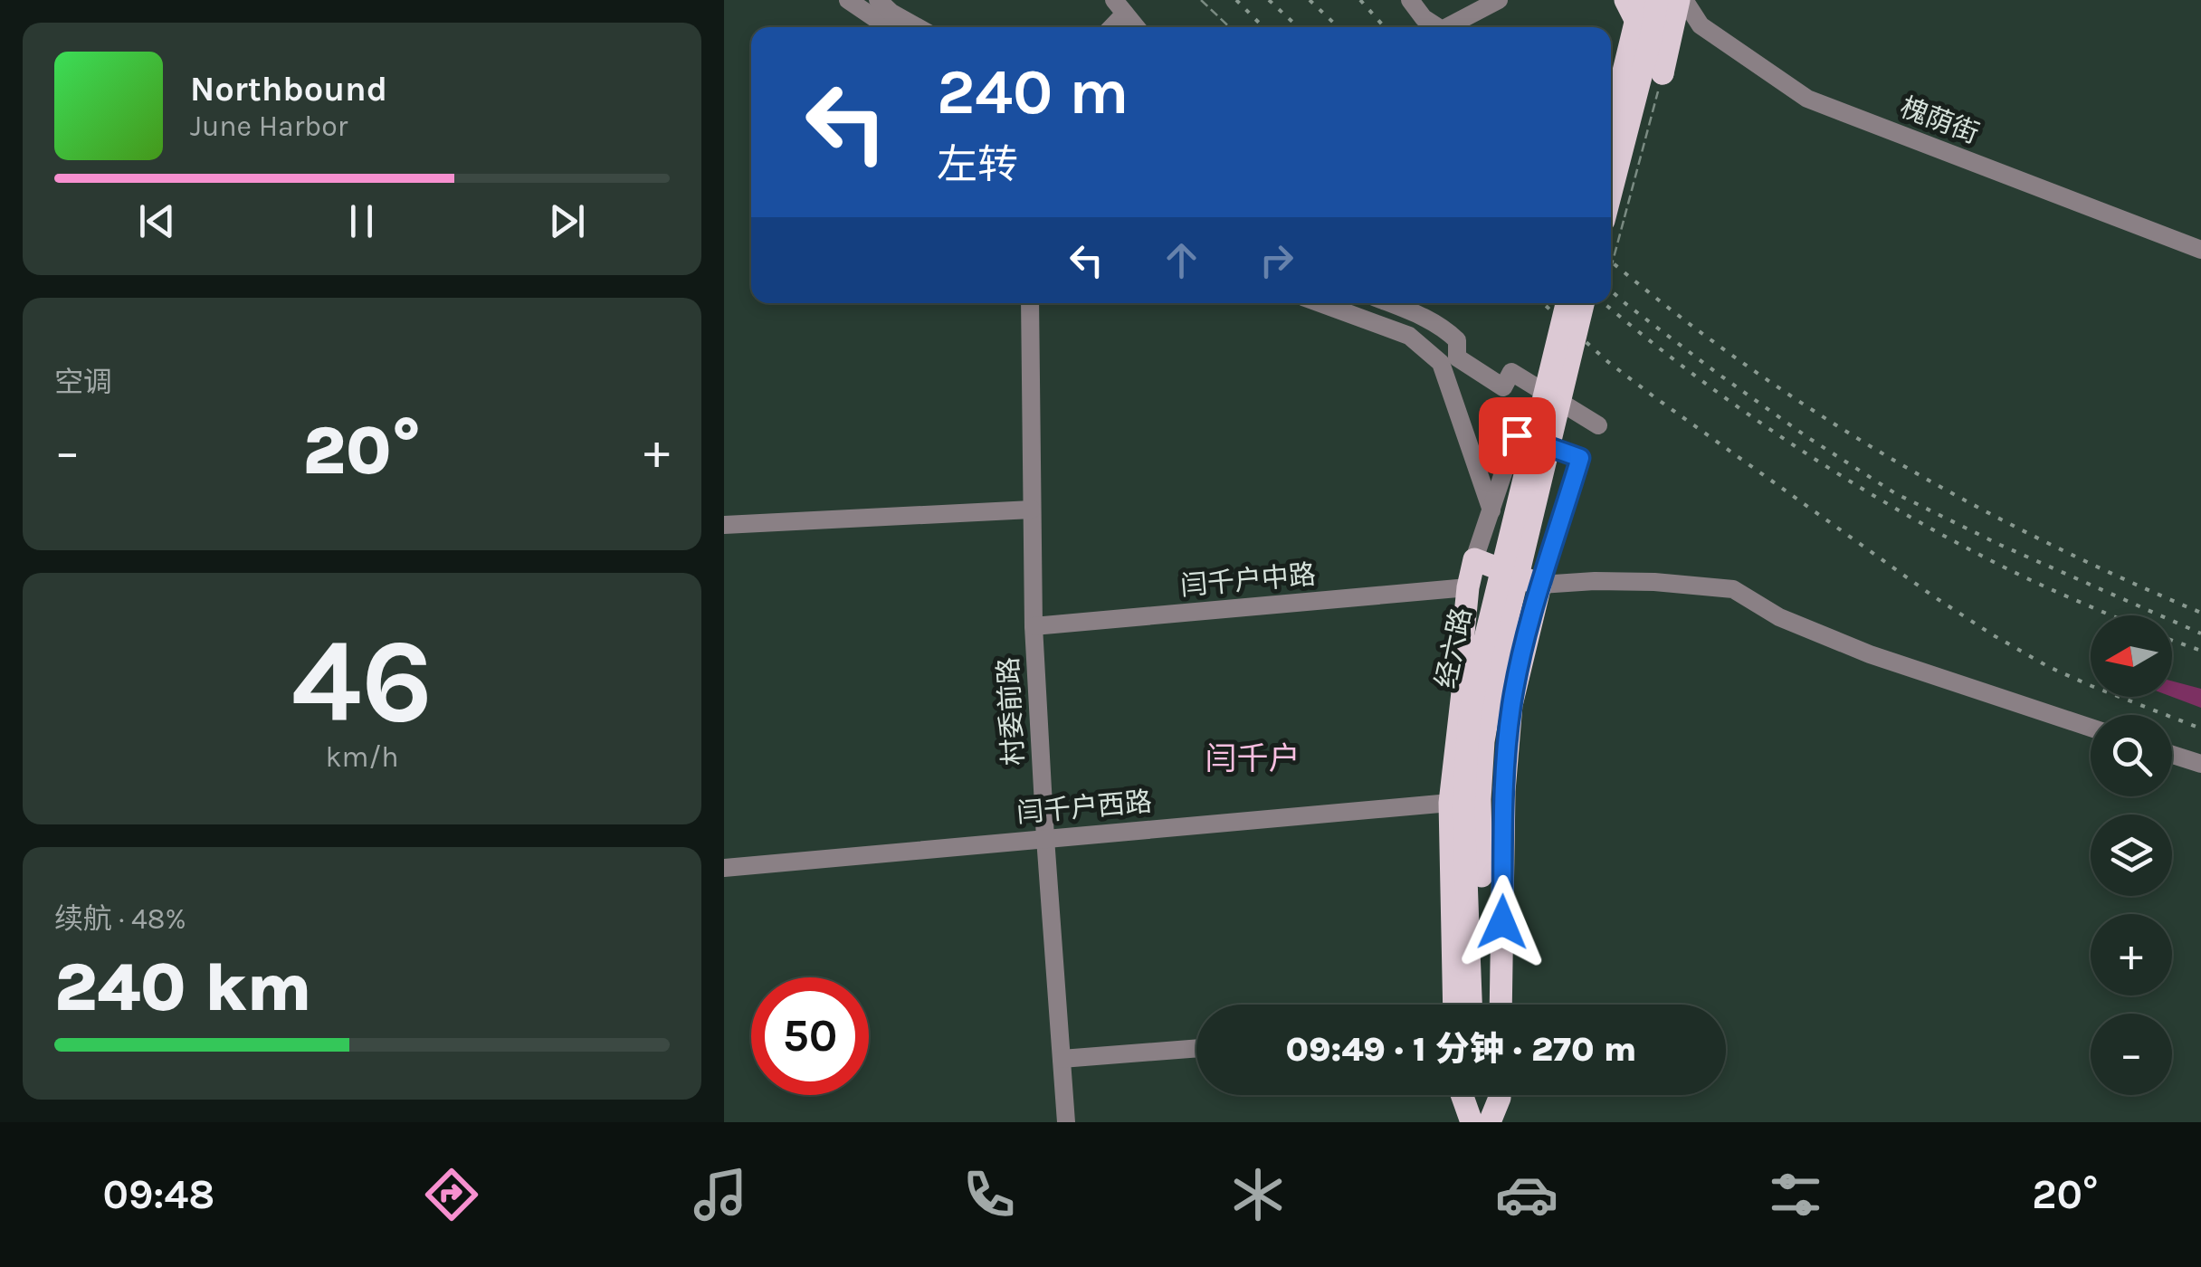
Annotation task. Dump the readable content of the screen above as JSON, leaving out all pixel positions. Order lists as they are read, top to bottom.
{
  "streets": {
    "main road": ["经六路"],
    "street": [
      "槐荫街",
      "闫千户中路",
      "村委前路",
      "闫千户西路"
    ]
  },
  "crossings": [
    ["闫千户中路", "村委前路"],
    ["村委前路", "闫千户西路"]
  ],
  "districts": ["闫千户"],
  "north": "left",
  "page": {
    "turn": ["240 m", "左转"],
    "song": ["Northbound", "June Harbor"],
    "tile": [
      "空调",
      ["46", "km/h"],
      ["续航 · 48%", "240 km"]
    ],
    "heat": ["−", "20°", "+"],
    "map_buttons": ["+", "−"],
    "limit": "50",
    "trip": "09:49 · 1 分钟 · 270 m",
    "tabs": ["09:48", "20°"]
  }
}
